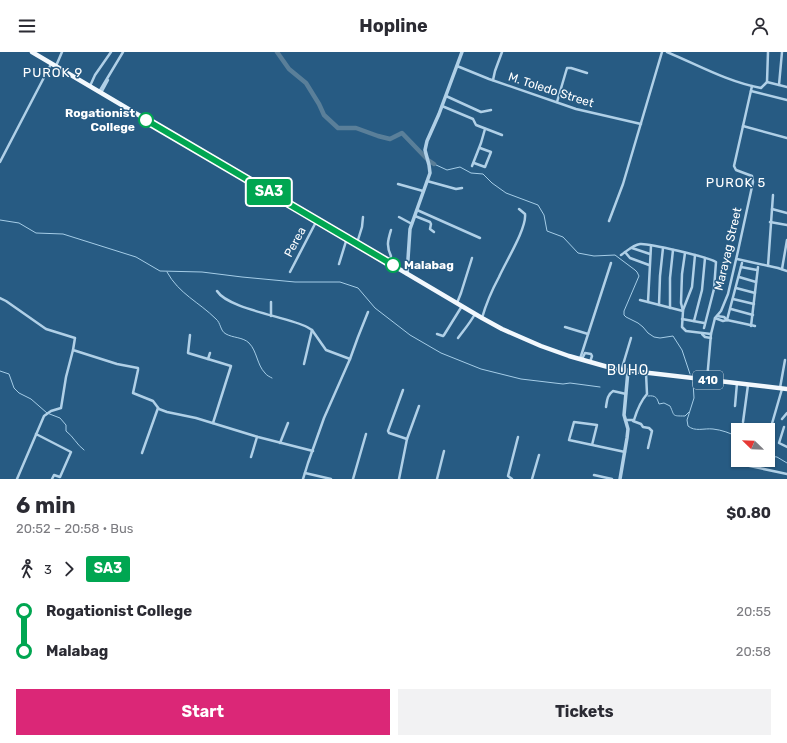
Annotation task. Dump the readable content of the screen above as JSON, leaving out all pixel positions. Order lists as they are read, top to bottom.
{
  "streets": {
    "main road": ["410"],
    "street": ["M. Toledo Street", "Perea", "Marayag Street"]
  },
  "crossings": [
    ["Perea", "410"],
    ["Marayag Street", "410"]
  ],
  "districts": ["PUROK 9", "PUROK 5", "BUHO"],
  "places": ["Rogationist College", "Malabag"],
  "lines": ["bus line SA3"],
  "north": "top left",
  "page": {
    "header": "Hopline",
    "on_map": "SA3",
    "heading": ["6 min", "20:52 – 20:58 · Bus", "$0.80"],
    "legs": ["3", "SA3"],
    "list": [
      {
        "name": "Rogationist College",
        "value": "20:55"
      },
      {
        "name": "Malabag",
        "value": "20:58"
      }
    ],
    "buttons": ["Start", "Tickets"]
  }
}
